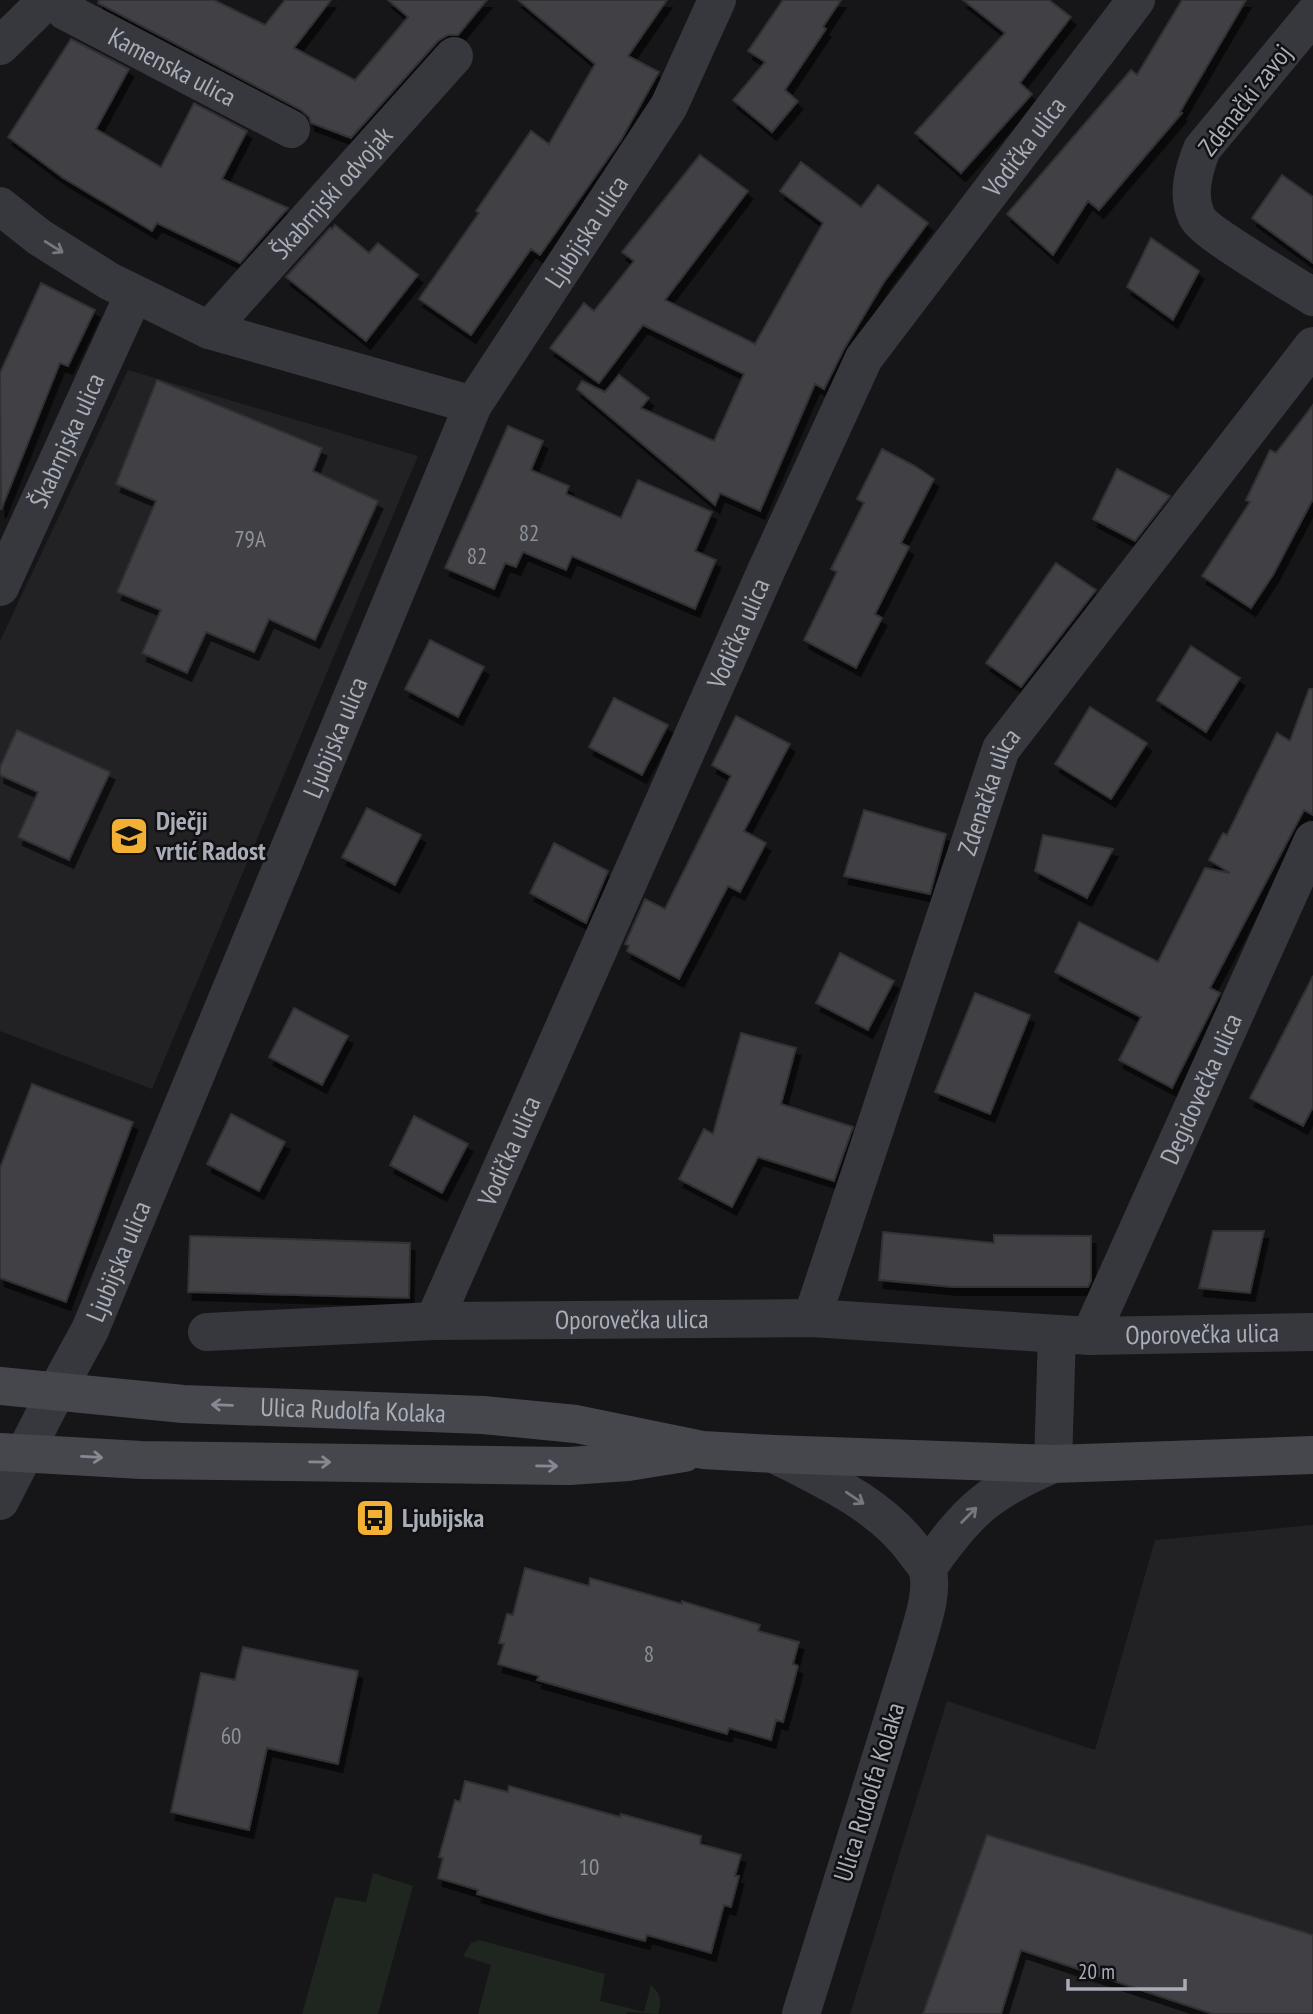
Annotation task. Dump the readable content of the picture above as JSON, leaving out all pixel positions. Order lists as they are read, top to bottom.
{
  "streets": {
    "main road": ["Ulica Rudolfa Kolaka"],
    "street": [
      "Kamenska ulica",
      "Zdenački zavoj",
      "Vodička ulica",
      "Škabrnjski odvojak",
      "Ljubijska ulica",
      "Škabrnjska ulica",
      "Zdenačka ulica",
      "Degidovečka ulica",
      "Oporovečka ulica"
    ]
  },
  "crossings": [
    ["Vodička ulica", "Oporovečka ulica"],
    ["Ljubijska ulica", "Ulica Rudolfa Kolaka"],
    ["Zdenačka ulica", "Oporovečka ulica"],
    ["Degidovečka ulica", "Oporovečka ulica"]
  ],
  "places": {
    "school or university": ["Dječji vrtić Radost"],
    "bus stop": ["Ljubijska"]
  },
  "house_numbers": [
    "82",
    "79A",
    "82",
    "8",
    "60",
    "10"
  ],
  "scale_bar": "20 m"
}
